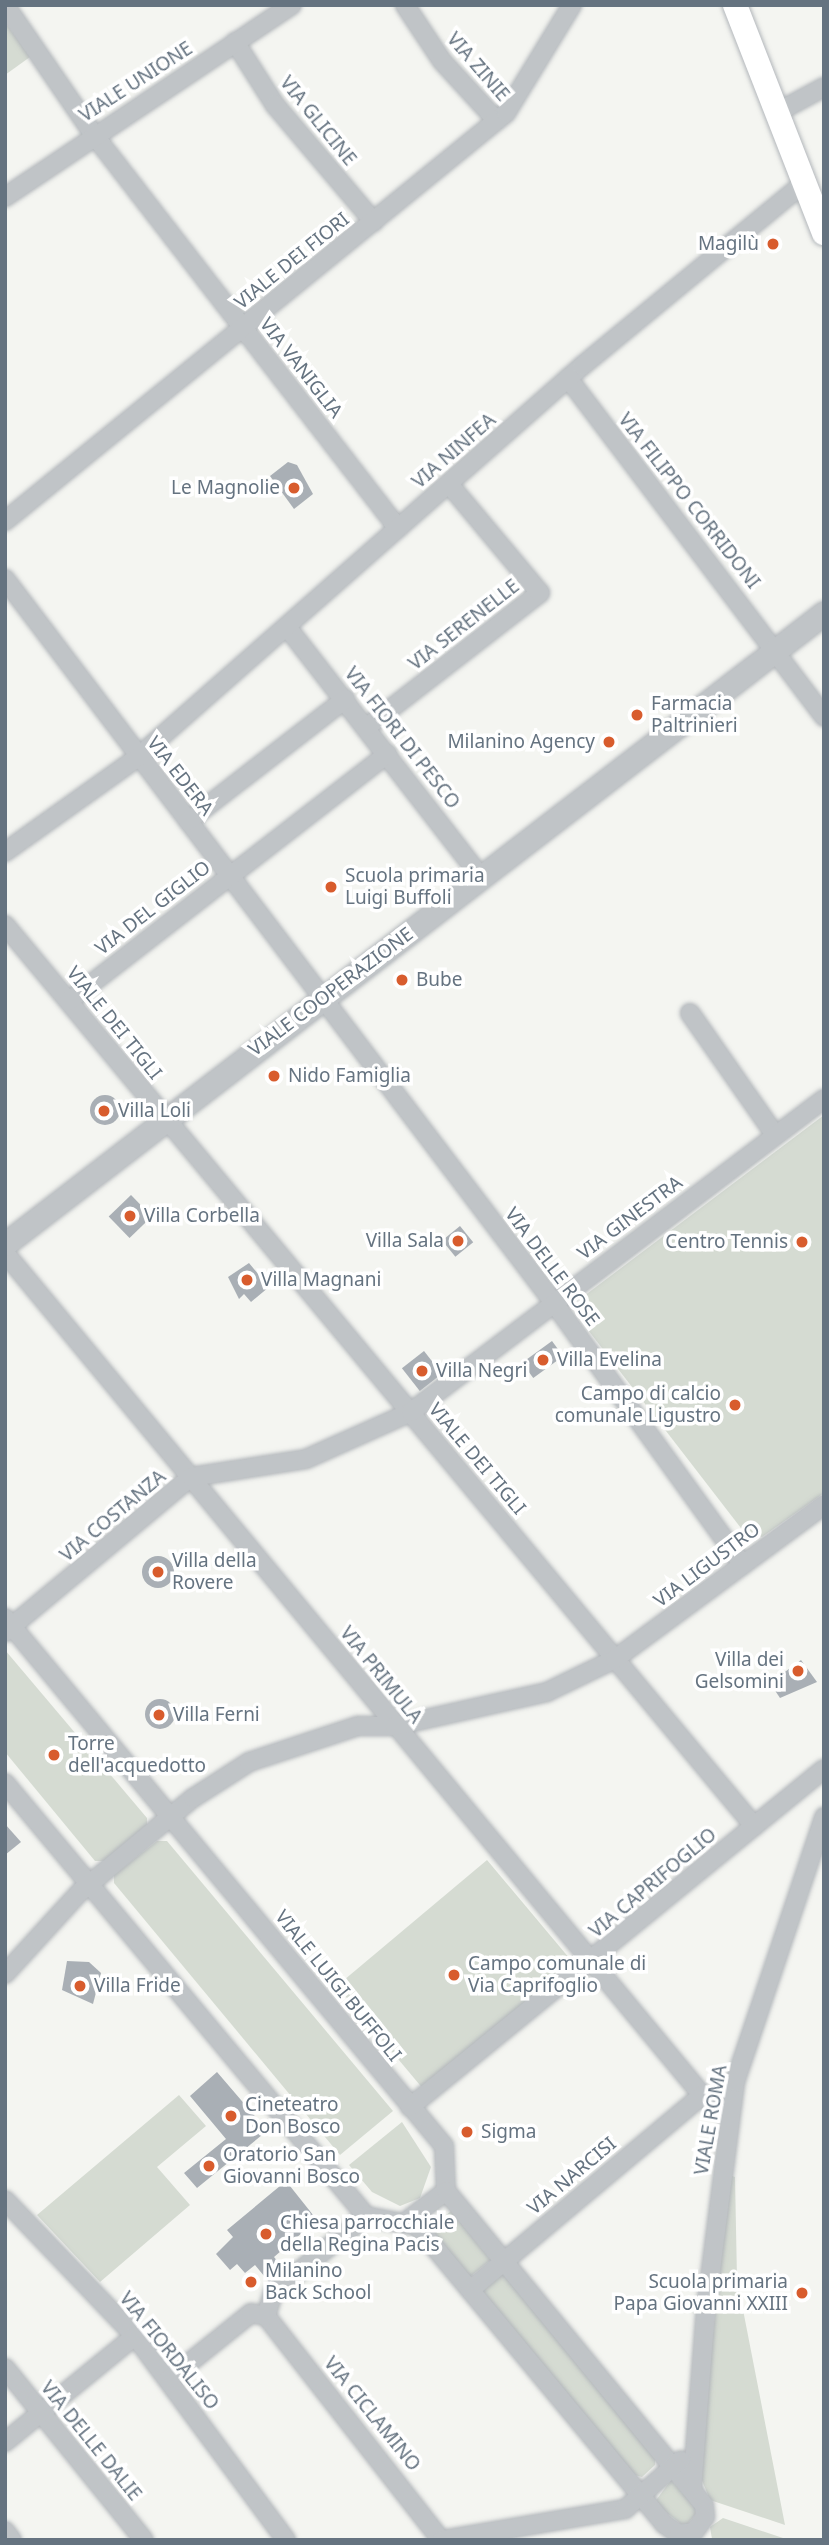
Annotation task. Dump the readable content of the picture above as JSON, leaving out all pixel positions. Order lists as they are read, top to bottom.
{
  "streets": {
    "street": [
      "VIA ZINIE",
      "VIALE UNIONE",
      "VIA GLICINE",
      "VIALE DEI FIORI",
      "VIA VANIGLIA",
      "VIA NINFEA",
      "VIA FILIPPO CORRIDONI",
      "VIA SERENELLE",
      "VIA FIORI DI PESCO",
      "VIA EDERA",
      "VIA DEL GIGLIO",
      "VIALE COOPERAZIONE",
      "VIALE DEI TIGLI",
      "VIA GINESTRA",
      "VIA DELLE ROSE",
      "VIA COSTANZA",
      "VIA LIGUSTRO",
      "VIA PRIMULA",
      "VIA CAPRIFOGLIO",
      "VIALE LUIGI BUFFOLI",
      "VIALE ROMA",
      "VIA NARCISI",
      "VIA FIORDALISO",
      "VIA CICLAMINO",
      "VIA DELLE DALIE"
    ]
  },
  "crossings": [
    ["VIA ZINIE", "VIALE DEI FIORI"],
    ["VIALE UNIONE", "VIA GLICINE"],
    ["VIALE UNIONE", "VIA VANIGLIA"],
    ["VIA GLICINE", "VIALE DEI FIORI"],
    ["VIALE DEI FIORI", "VIA VANIGLIA"],
    ["VIA VANIGLIA", "VIA NINFEA"],
    ["VIA NINFEA", "VIA FILIPPO CORRIDONI"],
    ["VIA NINFEA", "VIA SERENELLE"],
    ["VIA NINFEA", "VIA FIORI DI PESCO"],
    ["VIA NINFEA", "VIA EDERA"],
    ["VIA FILIPPO CORRIDONI", "VIALE COOPERAZIONE"],
    ["VIA SERENELLE", "VIA FIORI DI PESCO"],
    ["VIA FIORI DI PESCO", "VIA DEL GIGLIO"],
    ["VIA FIORI DI PESCO", "VIALE COOPERAZIONE"],
    ["VIA EDERA", "VIA DEL GIGLIO"],
    ["VIA EDERA", "VIALE COOPERAZIONE"],
    ["VIA EDERA", "VIA DELLE ROSE"],
    ["VIA DEL GIGLIO", "VIALE DEI TIGLI"],
    ["VIALE COOPERAZIONE", "VIALE DEI TIGLI"],
    ["VIALE COOPERAZIONE", "VIA DELLE ROSE"],
    ["VIALE DEI TIGLI", "VIA GINESTRA"],
    ["VIALE DEI TIGLI", "VIA COSTANZA"],
    ["VIALE DEI TIGLI", "VIA LIGUSTRO"],
    ["VIALE DEI TIGLI", "VIA CAPRIFOGLIO"],
    ["VIA GINESTRA", "VIA DELLE ROSE"],
    ["VIA GINESTRA", "VIA COSTANZA"],
    ["VIA DELLE ROSE", "VIA LIGUSTRO"],
    ["VIA COSTANZA", "VIA PRIMULA"],
    ["VIA COSTANZA", "VIALE LUIGI BUFFOLI"],
    ["VIA LIGUSTRO", "VIA PRIMULA"],
    ["VIA LIGUSTRO", "VIALE LUIGI BUFFOLI"],
    ["VIA PRIMULA", "VIA CAPRIFOGLIO"],
    ["VIA PRIMULA", "VIALE ROMA"],
    ["VIA PRIMULA", "VIA NARCISI"],
    ["VIA CAPRIFOGLIO", "VIALE LUIGI BUFFOLI"],
    ["VIALE ROMA", "VIA CICLAMINO"]
  ],
  "places": [
    "Magilù",
    "Le Magnolie",
    "Farmacia Paltrinieri",
    "Milanino Agency",
    "Scuola primaria Luigi Buffoli",
    "Bube",
    "Nido Famiglia",
    "Villa Loli",
    "Villa Corbella",
    "Villa Sala",
    "Centro Tennis",
    "Villa Magnani",
    "Villa Evelina",
    "Villa Negri",
    "Campo di calcio comunale Ligustro",
    "Villa della Rovere",
    "Villa dei Gelsomini",
    "Villa Ferni",
    "Torre dell'acquedotto",
    "Campo comunale di Via Caprifoglio",
    "Villa Fride",
    "Cineteatro Don Bosco",
    "Sigma",
    "Oratorio San Giovanni Bosco",
    "Chiesa parrocchiale della Regina Pacis",
    "Milanino Back School",
    "Scuola primaria Papa Giovanni XXIII"
  ]
}
